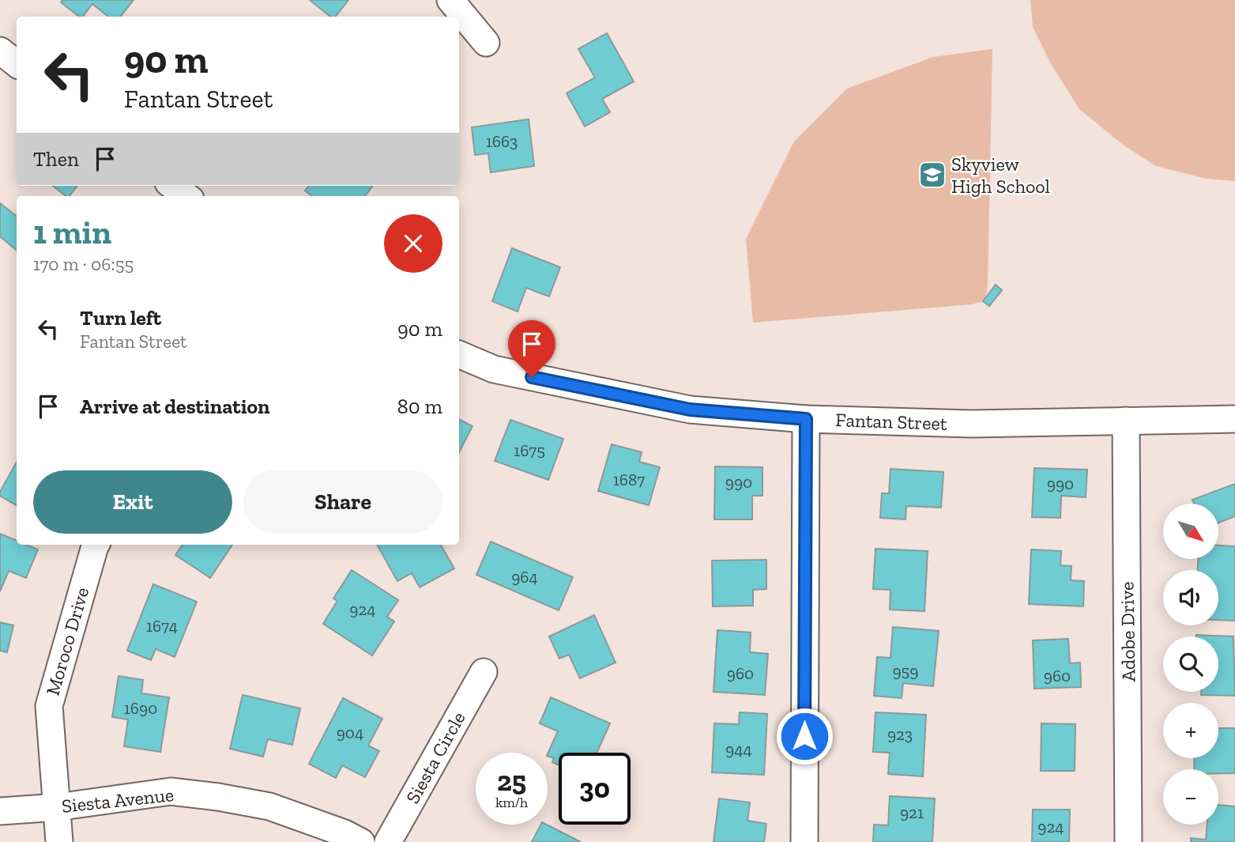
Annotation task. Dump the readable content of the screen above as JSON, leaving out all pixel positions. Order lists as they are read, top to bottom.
{
  "streets": {
    "street": [
      "Fantan Street",
      "Adobe Drive",
      "Moroco Drive",
      "Siesta Circle",
      "Siesta Avenue"
    ]
  },
  "crossings": [
    ["Fantan Street", "Adobe Drive"],
    ["Moroco Drive", "Siesta Avenue"]
  ],
  "places": {
    "school or university": ["Skyview High School"]
  },
  "house_numbers": [
    "1663",
    "1675",
    "1687",
    "990",
    "990",
    "964",
    "924",
    "1674",
    "959",
    "960",
    "960",
    "1690",
    "904",
    "923",
    "944",
    "921",
    "924"
  ],
  "north": "bottom right",
  "page": {
    "turn": ["90 m", "Fantan Street"],
    "then": "Then",
    "heading": ["1 min", "170 m · 06:55"],
    "list": [
      {
        "name": "Turn left",
        "note": "Fantan Street",
        "value": "90 m"
      },
      {
        "name": "Arrive at destination",
        "value": "80 m"
      }
    ],
    "buttons": ["Exit", "Share"],
    "map_buttons": ["+", "−"],
    "speed": "25 km/h",
    "limit": "30"
  }
}
